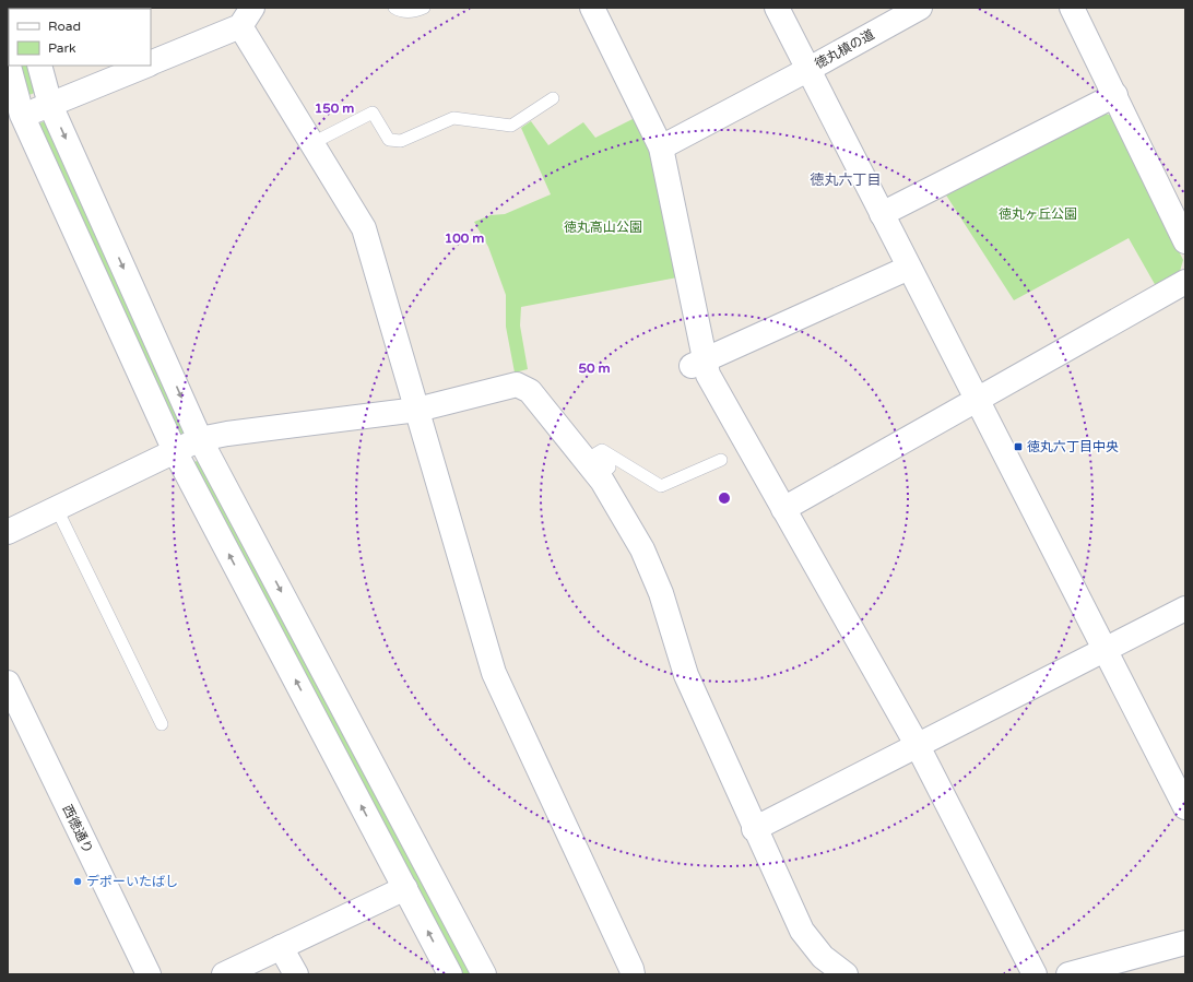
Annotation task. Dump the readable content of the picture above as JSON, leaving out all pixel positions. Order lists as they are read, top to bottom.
{
  "streets": {
    "street": ["徳丸槙の道", "西徳通り"]
  },
  "districts": ["徳丸六丁目"],
  "parks": ["徳丸ヶ丘公園", "徳丸高山公園"],
  "places": {
    "transit": ["徳丸六丁目中央"],
    "other": ["デポーいたばし"]
  },
  "legend": ["Road", "Park"],
  "rings": ["150 m", "100 m", "50 m"]
}
